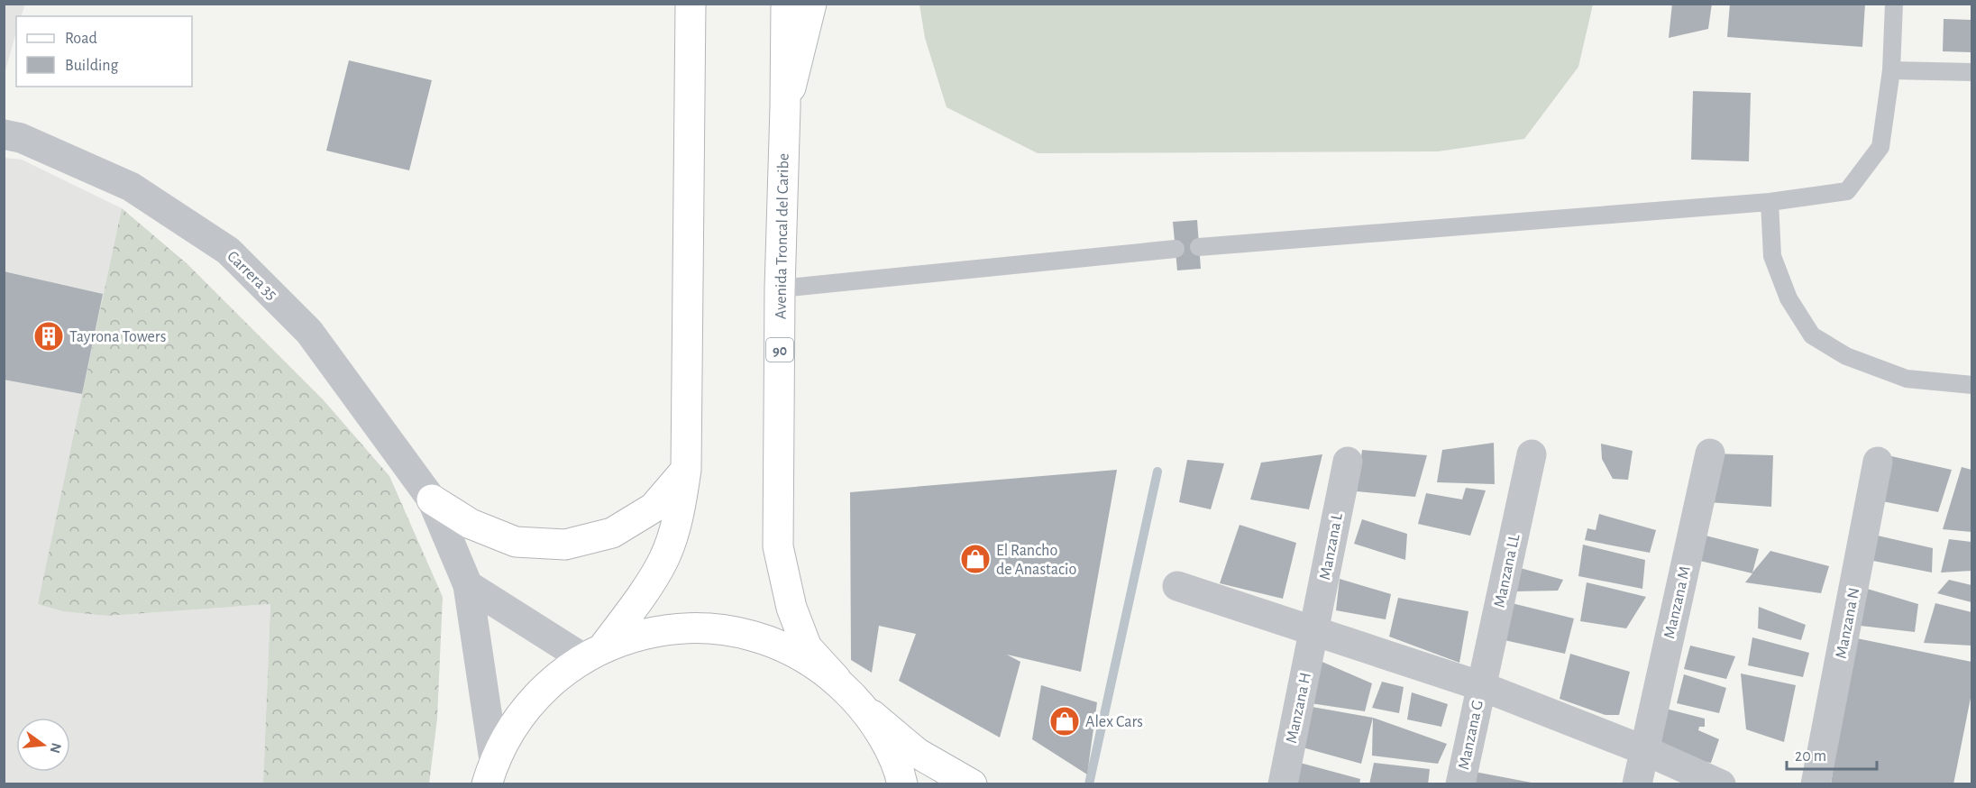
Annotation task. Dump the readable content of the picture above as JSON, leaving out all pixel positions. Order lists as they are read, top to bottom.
{
  "streets": {
    "main road": ["Avenida Troncal del Caribe", "90"],
    "street": [
      "Carrera 35",
      "Manzana L",
      "Manzana LL",
      "Manzana M",
      "Manzana N",
      "Manzana H",
      "Manzana G"
    ]
  },
  "crossings": [
    ["Manzana L", "Manzana H"],
    ["Manzana LL", "Manzana G"]
  ],
  "places": {
    "building": ["Tayrona Towers"],
    "shop": ["El Rancho de Anastacio", "Alex Cars"]
  },
  "legend": ["Road", "Building"],
  "scale_bar": "20 m",
  "north": "right"
}
